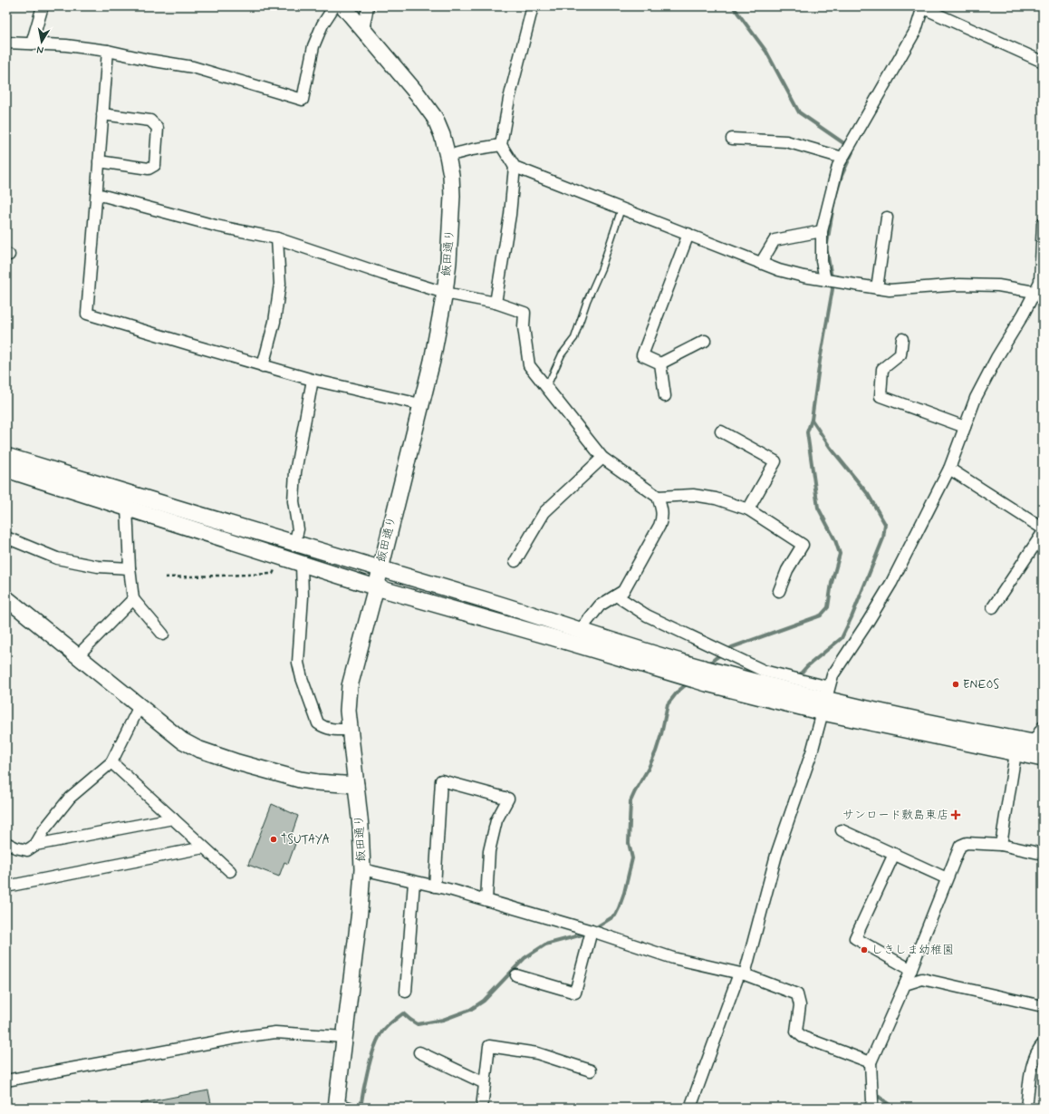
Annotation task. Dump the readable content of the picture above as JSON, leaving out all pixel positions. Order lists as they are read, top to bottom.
{
  "streets": {
    "street": ["飯田通り"]
  },
  "places": {
    "other": ["ENEOS", "TSUTAYA", "しきしま幼稚園"],
    "health": ["サンロード敷島東店"]
  },
  "north": "bottom"
}
